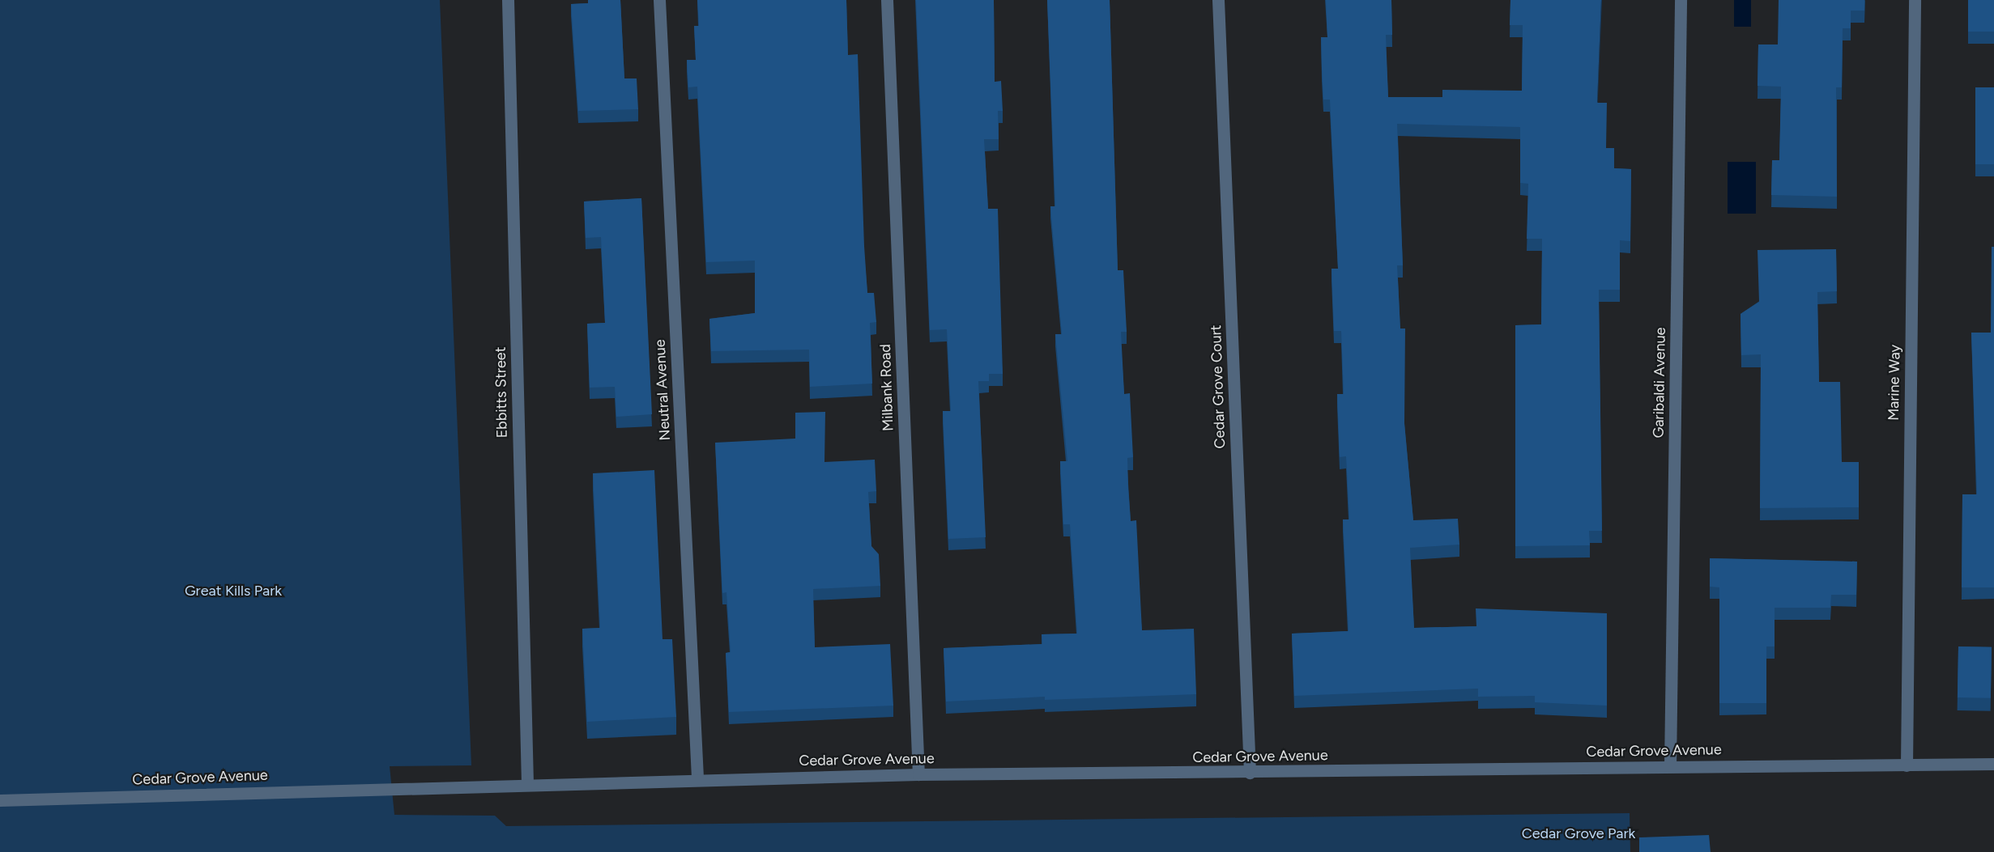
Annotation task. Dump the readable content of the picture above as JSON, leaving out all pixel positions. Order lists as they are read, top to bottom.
{
  "streets": {
    "street": [
      "Garibaldi Avenue",
      "Marine Way",
      "Cedar Grove Court",
      "Milbank Road",
      "Neutral Avenue",
      "Ebbitts Street",
      "Cedar Grove Avenue"
    ]
  },
  "crossings": [
    ["Garibaldi Avenue", "Cedar Grove Avenue"],
    ["Marine Way", "Cedar Grove Avenue"],
    ["Cedar Grove Court", "Cedar Grove Avenue"],
    ["Milbank Road", "Cedar Grove Avenue"],
    ["Neutral Avenue", "Cedar Grove Avenue"],
    ["Ebbitts Street", "Cedar Grove Avenue"]
  ],
  "parks": ["Great Kills Park", "Cedar Grove Park"]
}
